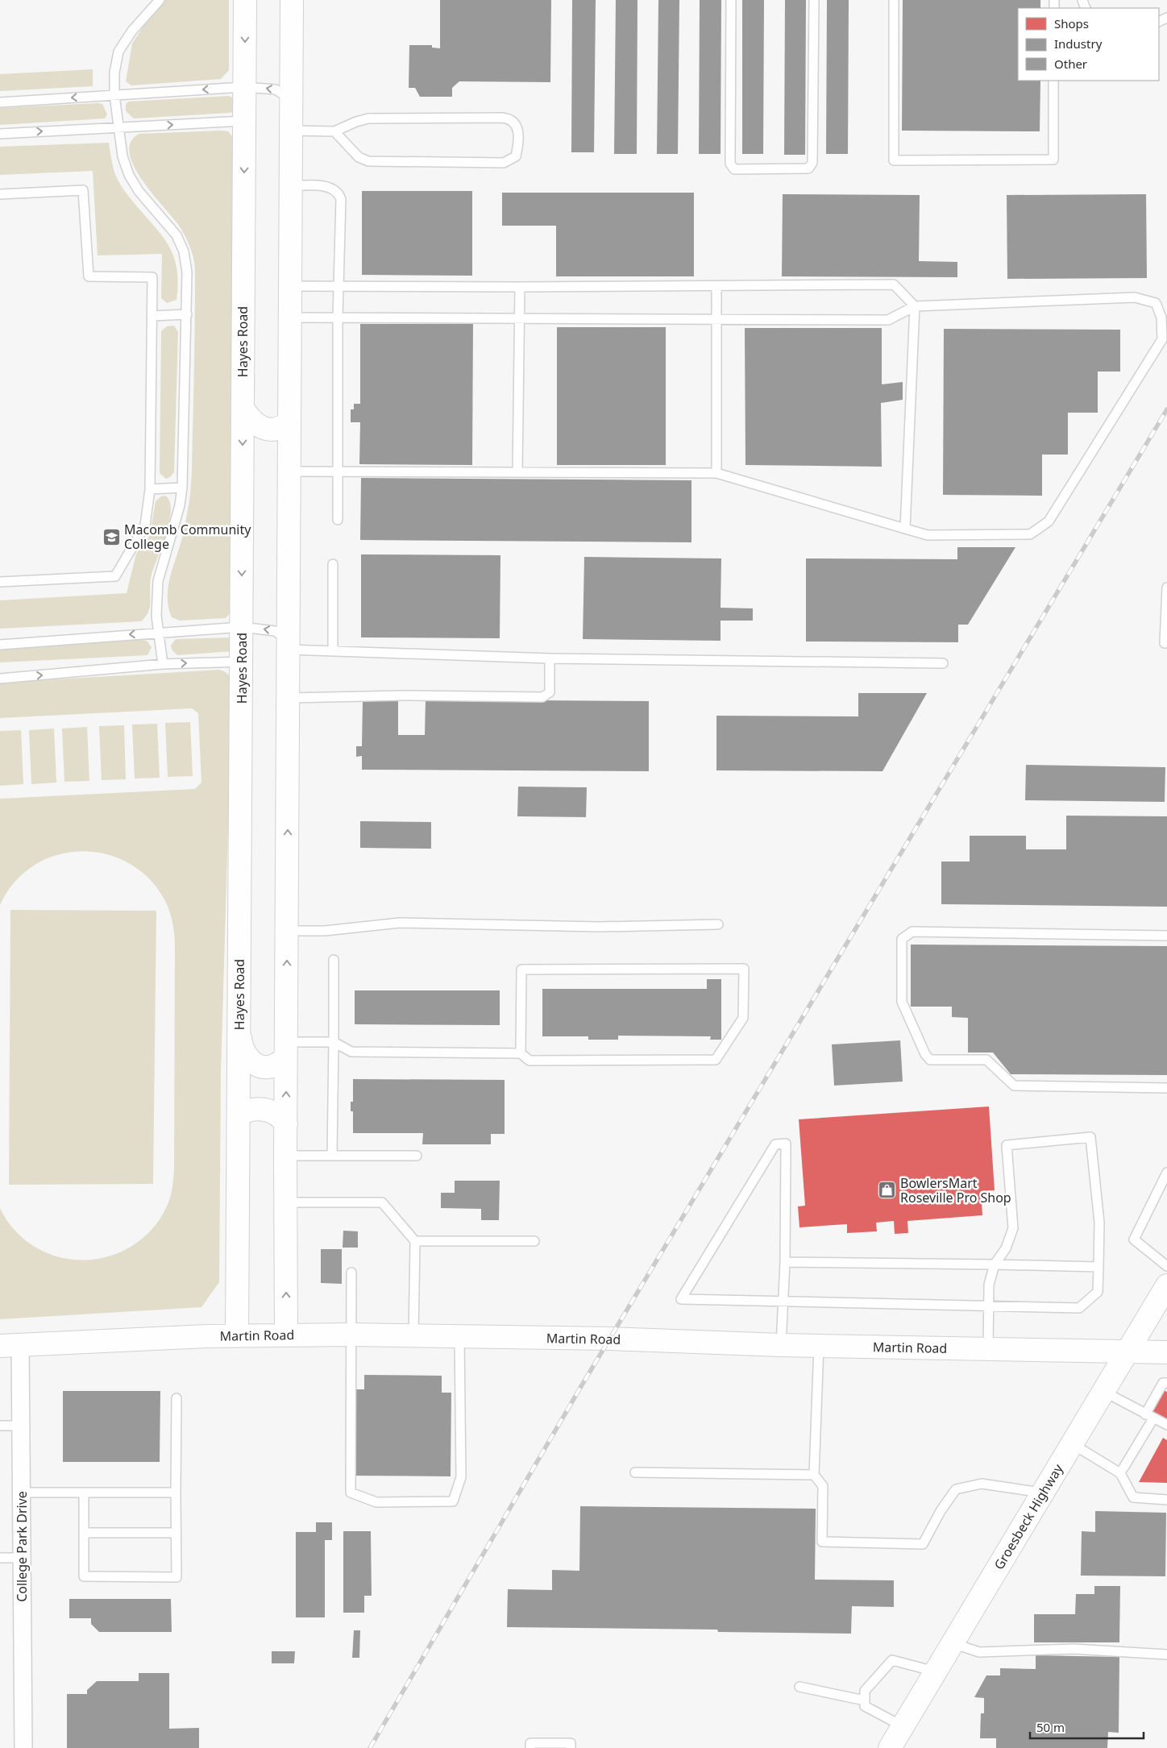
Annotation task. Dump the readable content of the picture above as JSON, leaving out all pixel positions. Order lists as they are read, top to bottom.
{
  "streets": {
    "street": [
      "Hayes Road",
      "Martin Road",
      "Groesbeck Highway",
      "College Park Drive"
    ]
  },
  "crossings": [
    ["Hayes Road", "Martin Road"],
    ["Martin Road", "Groesbeck Highway"],
    ["Martin Road", "College Park Drive"]
  ],
  "places": {
    "school or university": ["Macomb Community College"],
    "shop": ["BowlersMart Roseville Pro Shop"]
  },
  "legend": ["Shops", "Industry", "Other"],
  "scale_bar": "50 m"
}
